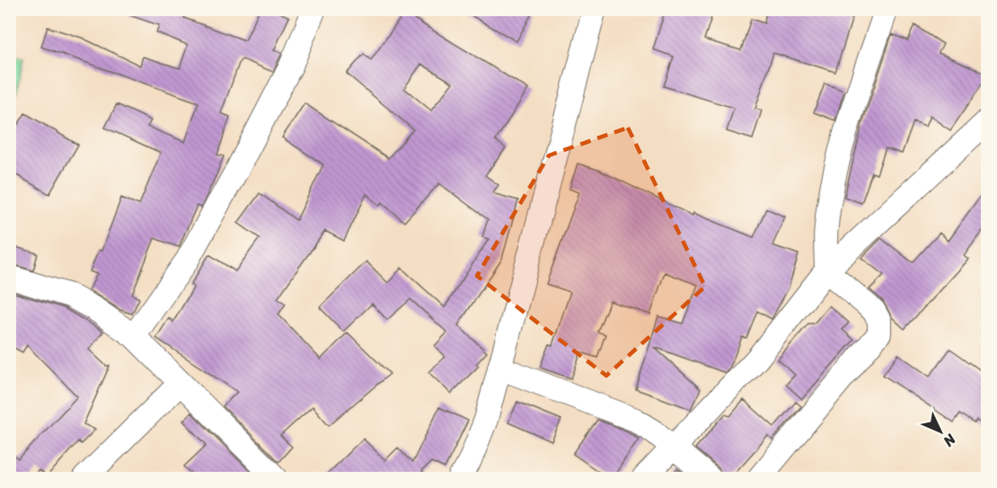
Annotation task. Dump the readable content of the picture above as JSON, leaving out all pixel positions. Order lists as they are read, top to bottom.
{
  "north": "bottom right"
}
